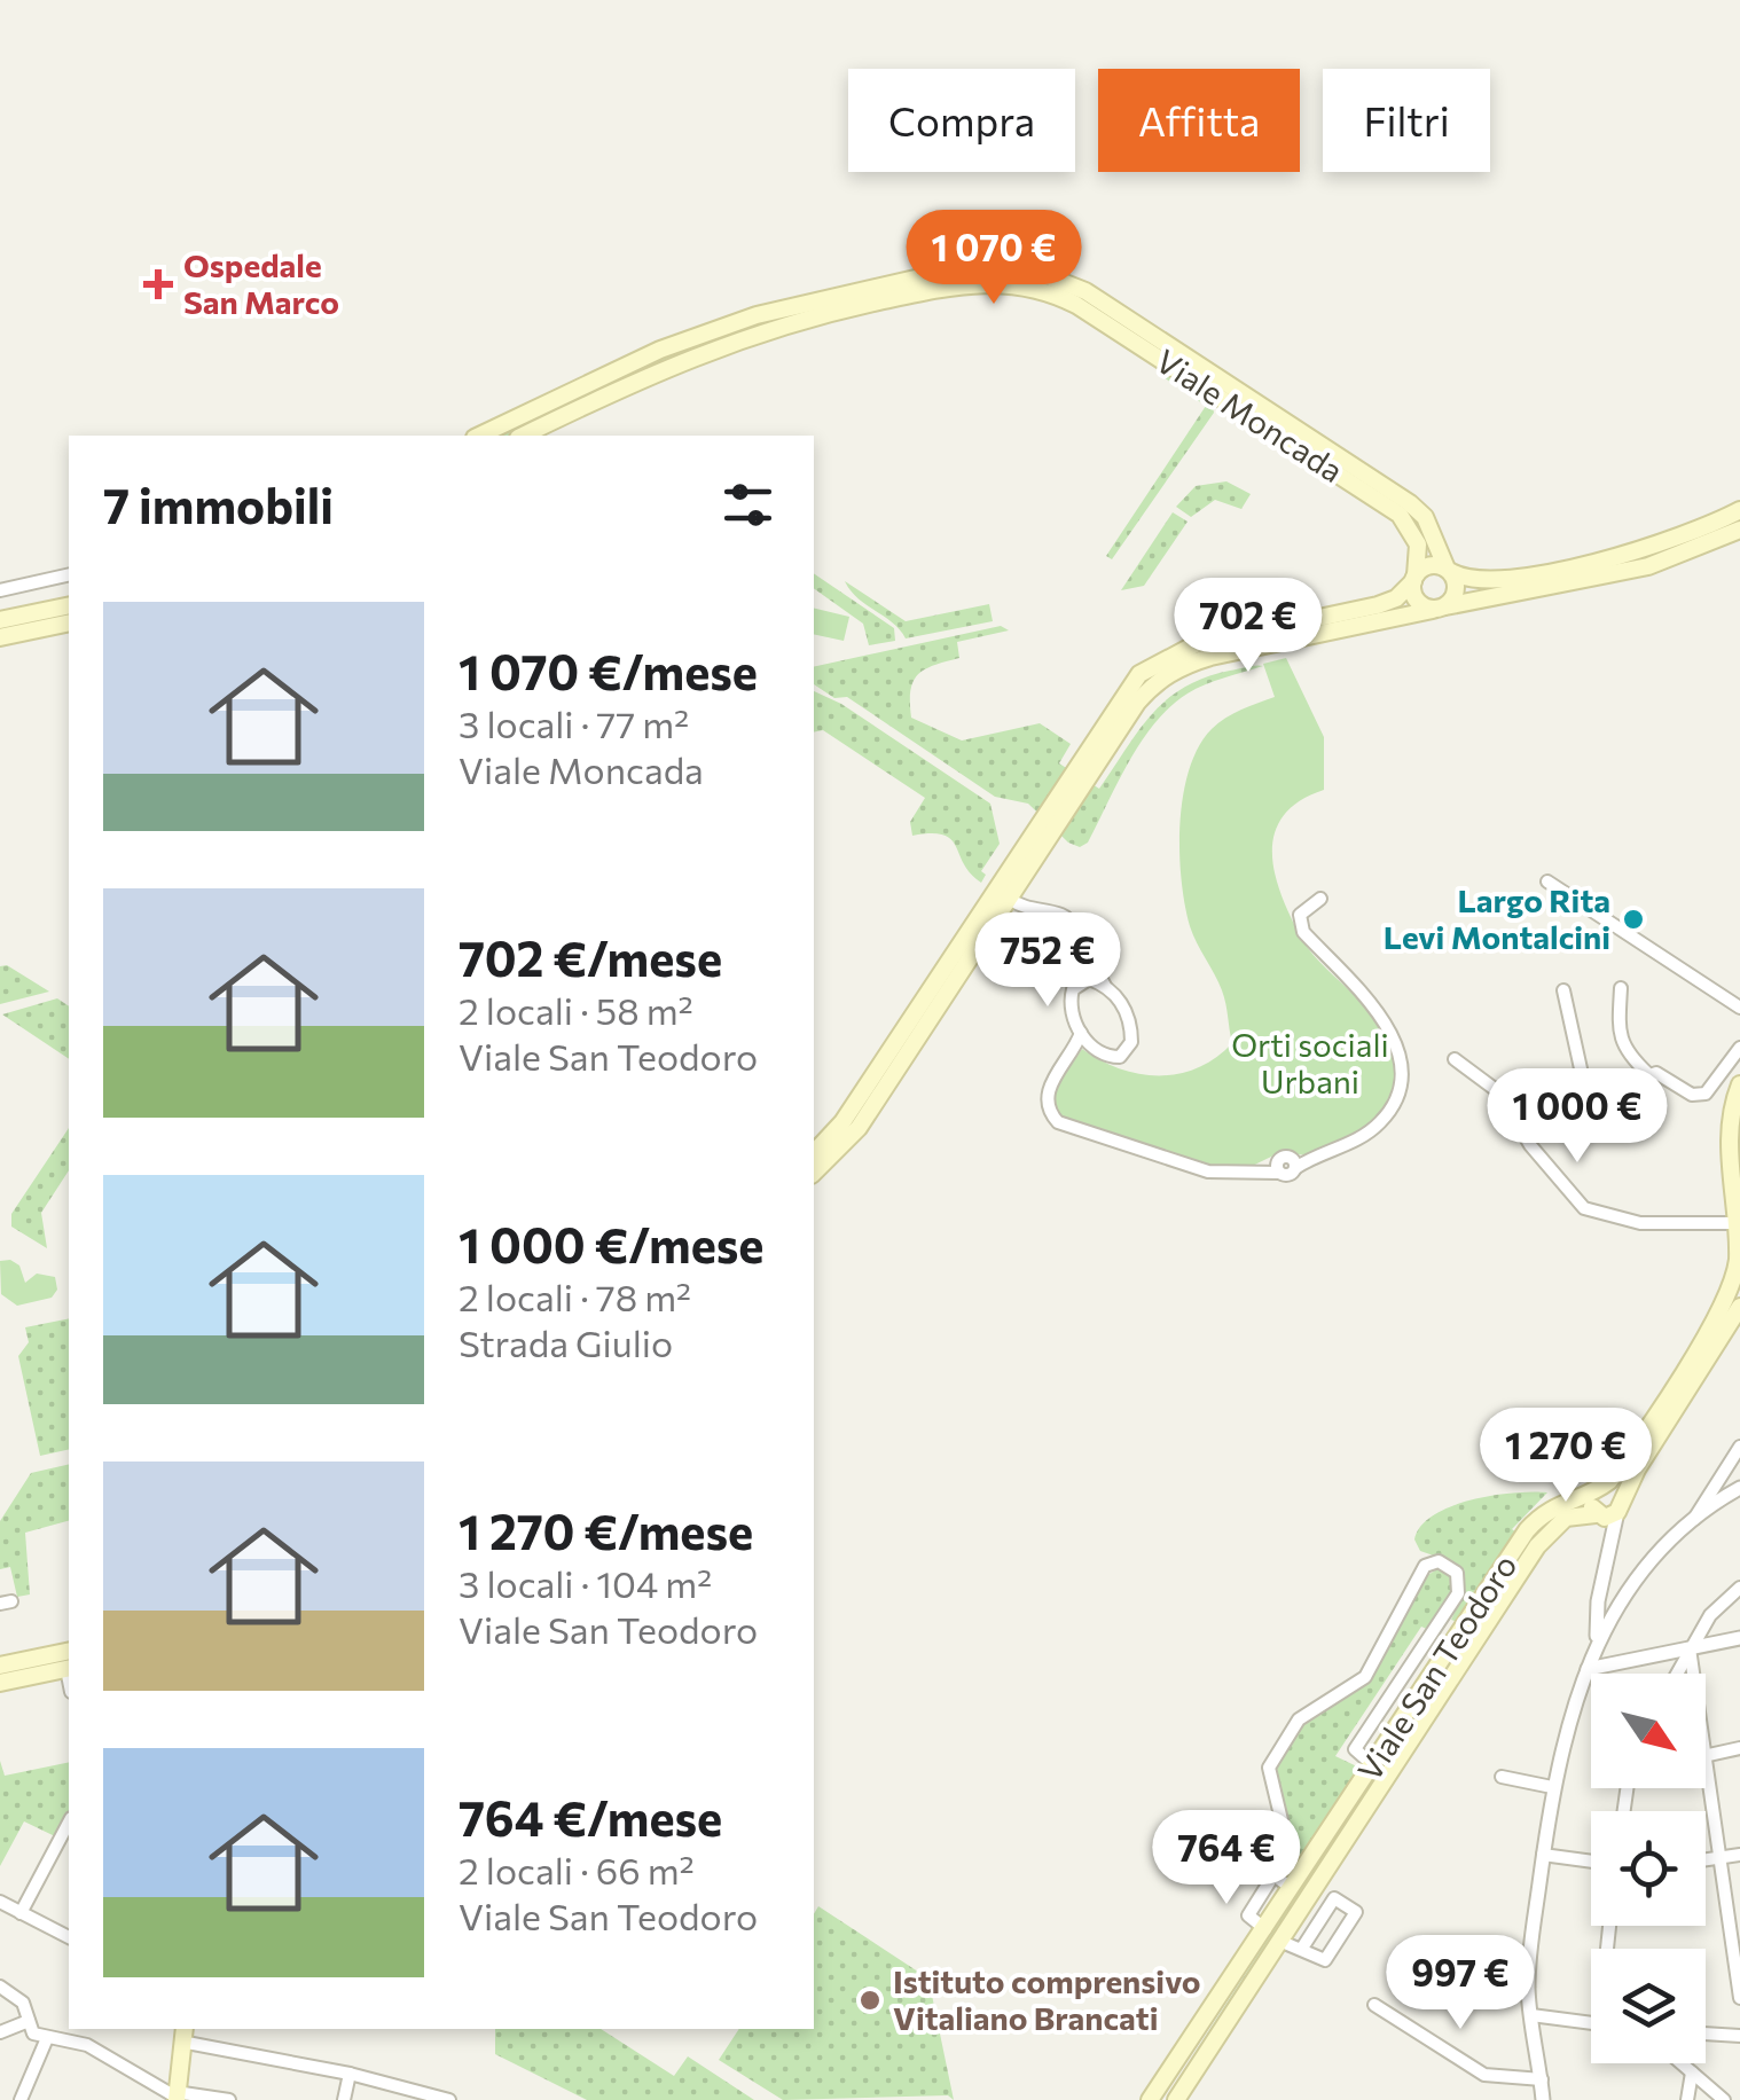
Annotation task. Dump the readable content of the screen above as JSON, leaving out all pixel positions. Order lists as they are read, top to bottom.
{
  "streets": {
    "main road": ["Viale Moncada", "Viale San Teodoro"]
  },
  "parks": ["Orti sociali Urbani"],
  "places": {
    "health": ["Ospedale San Marco"],
    "other": ["Largo Rita Levi Montalcini", "Istituto comprensivo Vitaliano Brancati"]
  },
  "north": "bottom right",
  "page": {
    "chip": ["Compra", "Affitta", "Filtri"],
    "price": [
      "1 070 €",
      "702 €",
      "752 €",
      "1 000 €",
      "1 270 €",
      "764 €",
      "997 €"
    ],
    "heading": "7 immobili",
    "list": [
      {
        "name": "1 070 €/mese",
        "note": "3 locali · 77 m² · Viale Moncada"
      },
      {
        "name": "702 €/mese",
        "note": "2 locali · 58 m² · Viale San Teodoro"
      },
      {
        "name": "1 000 €/mese",
        "note": "2 locali · 78 m² · Strada Giulio"
      },
      {
        "name": "1 270 €/mese",
        "note": "3 locali · 104 m² · Viale San Teodoro"
      },
      {
        "name": "764 €/mese",
        "note": "2 locali · 66 m² · Viale San Teodoro"
      }
    ]
  }
}
